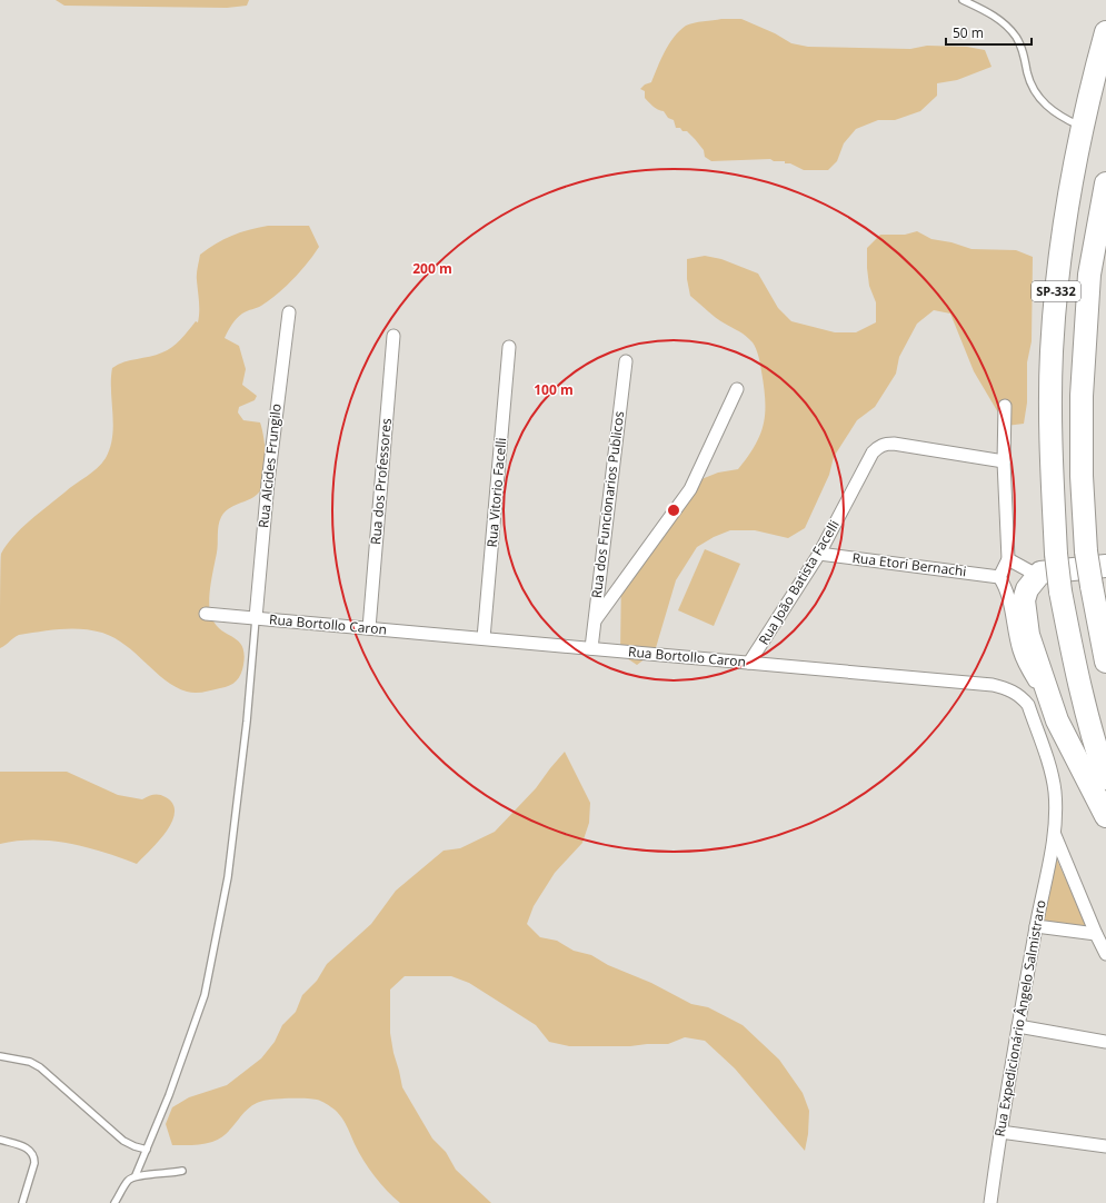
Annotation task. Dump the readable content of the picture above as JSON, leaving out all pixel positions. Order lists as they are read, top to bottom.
{
  "streets": {
    "highway": ["SP-332"],
    "street": [
      "Rua Alcides Frungilo",
      "Rua dos Professores",
      "Rua Vitorio Facelli",
      "Rua dos Funcionarios Publicos",
      "Rua Etori Bernachi",
      "Rua João Batista Facelli",
      "Rua Bortollo Caron",
      "Rua Expedicionário Ângelo Salmistraro"
    ]
  },
  "crossings": [
    ["Rua Alcides Frungilo", "Rua Bortollo Caron"],
    ["Rua dos Professores", "Rua Bortollo Caron"],
    ["Rua Vitorio Facelli", "Rua Bortollo Caron"],
    ["Rua dos Funcionarios Publicos", "Rua Bortollo Caron"],
    ["Rua Etori Bernachi", "Rua João Batista Facelli"],
    ["Rua João Batista Facelli", "Rua Bortollo Caron"],
    ["Rua Bortollo Caron", "Rua Expedicionário Ângelo Salmistraro"]
  ],
  "scale_bar": "50 m",
  "rings": ["200 m", "100 m"]
}
